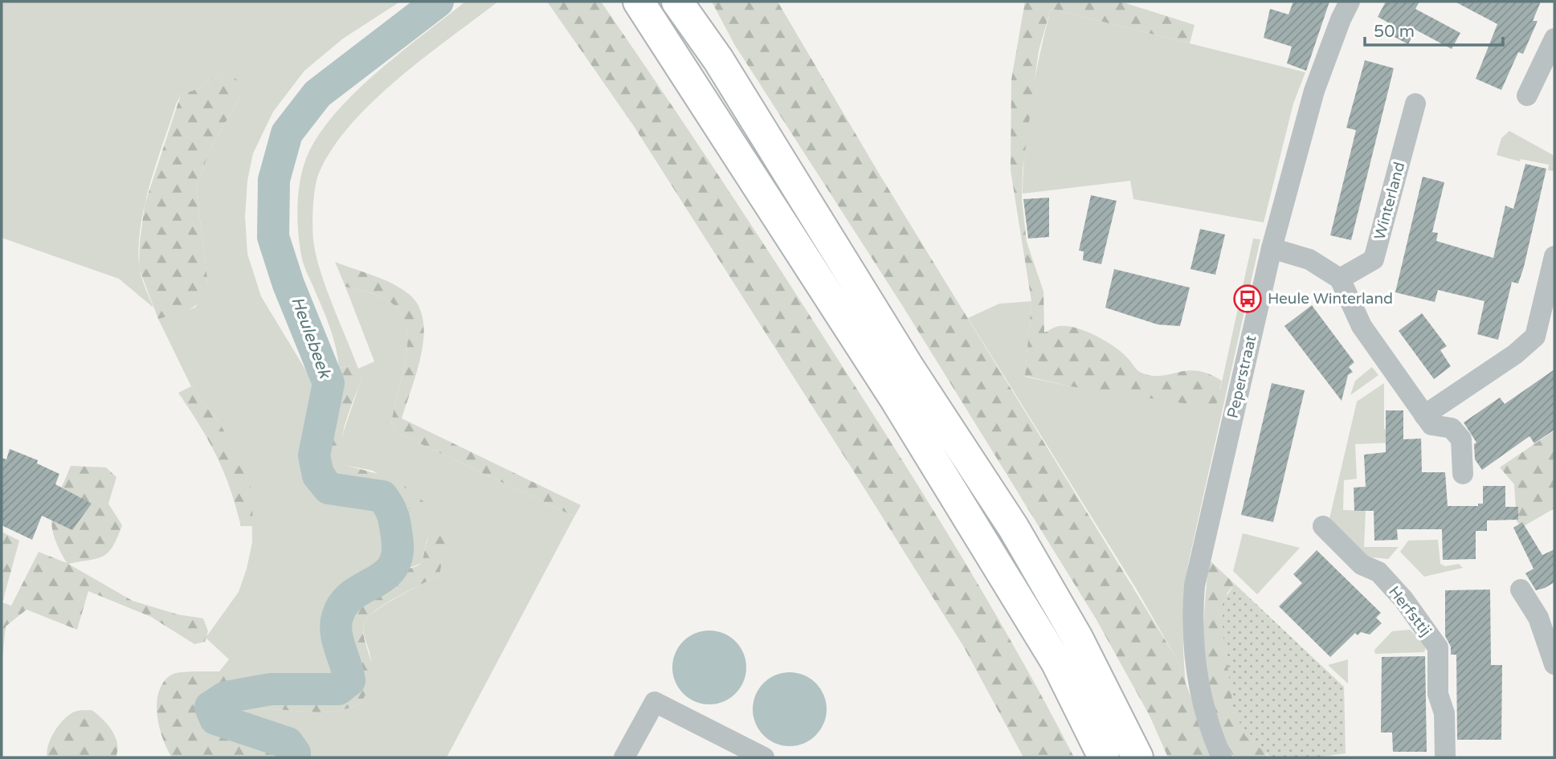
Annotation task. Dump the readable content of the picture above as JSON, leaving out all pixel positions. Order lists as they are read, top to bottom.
{
  "streets": {
    "street": ["Winterland", "Peperstraat", "Herfsttij"]
  },
  "water": ["Heulebeek"],
  "places": {
    "bus stop": ["Heule Winterland"]
  },
  "scale_bar": "50 m"
}
